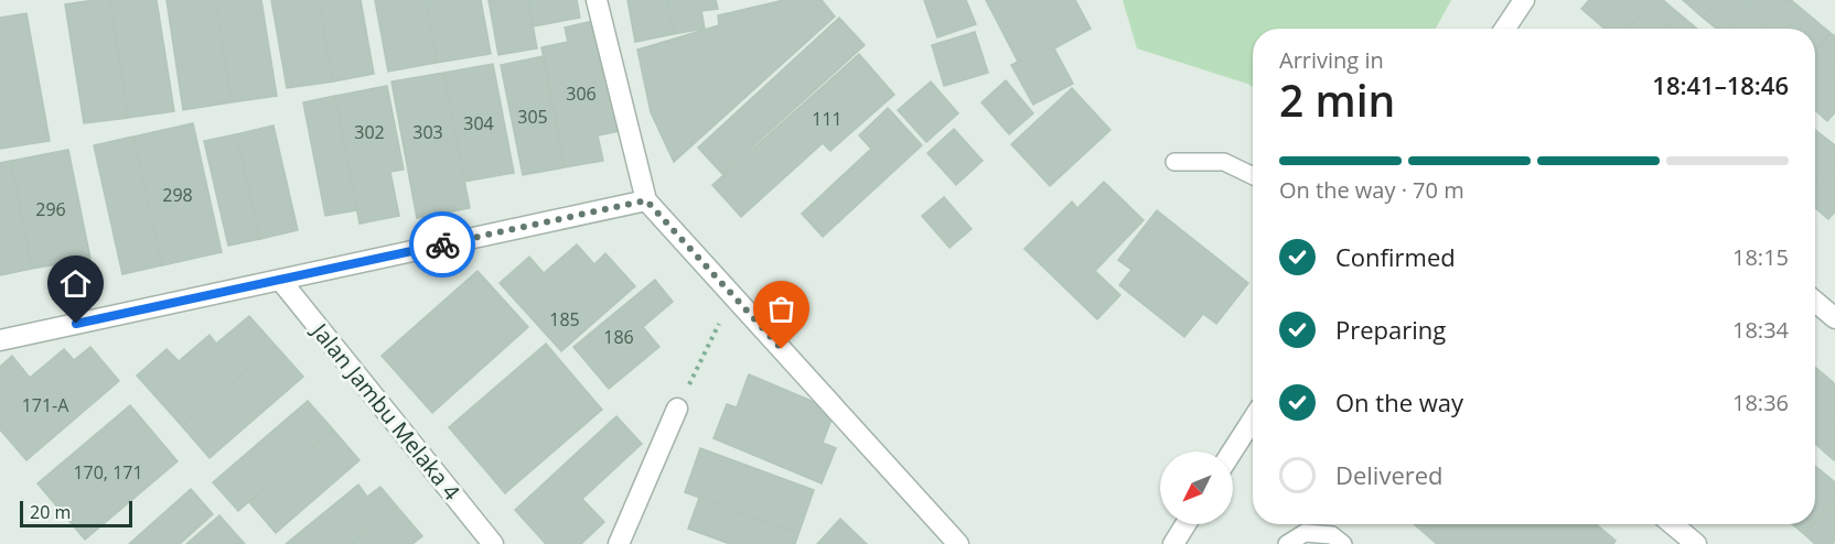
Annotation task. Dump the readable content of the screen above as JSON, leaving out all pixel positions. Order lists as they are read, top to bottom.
{
  "streets": {
    "street": ["Jalan Jambu Melaka 4"]
  },
  "house_numbers": [
    "306",
    "305",
    "111",
    "304",
    "302",
    "303",
    "298",
    "296",
    "185",
    "186",
    "171-A",
    "170, 171"
  ],
  "scale_bar": "20 m",
  "north": "bottom left",
  "page": {
    "heading": ["2 min", "Arriving in", "18:41–18:46"],
    "bar": "On the way · 70 m",
    "list": [
      ["Confirmed", "18:15"],
      ["Preparing", "18:34"],
      ["On the way", "18:36"],
      "Delivered"
    ],
    "scale": "20 m"
  }
}
